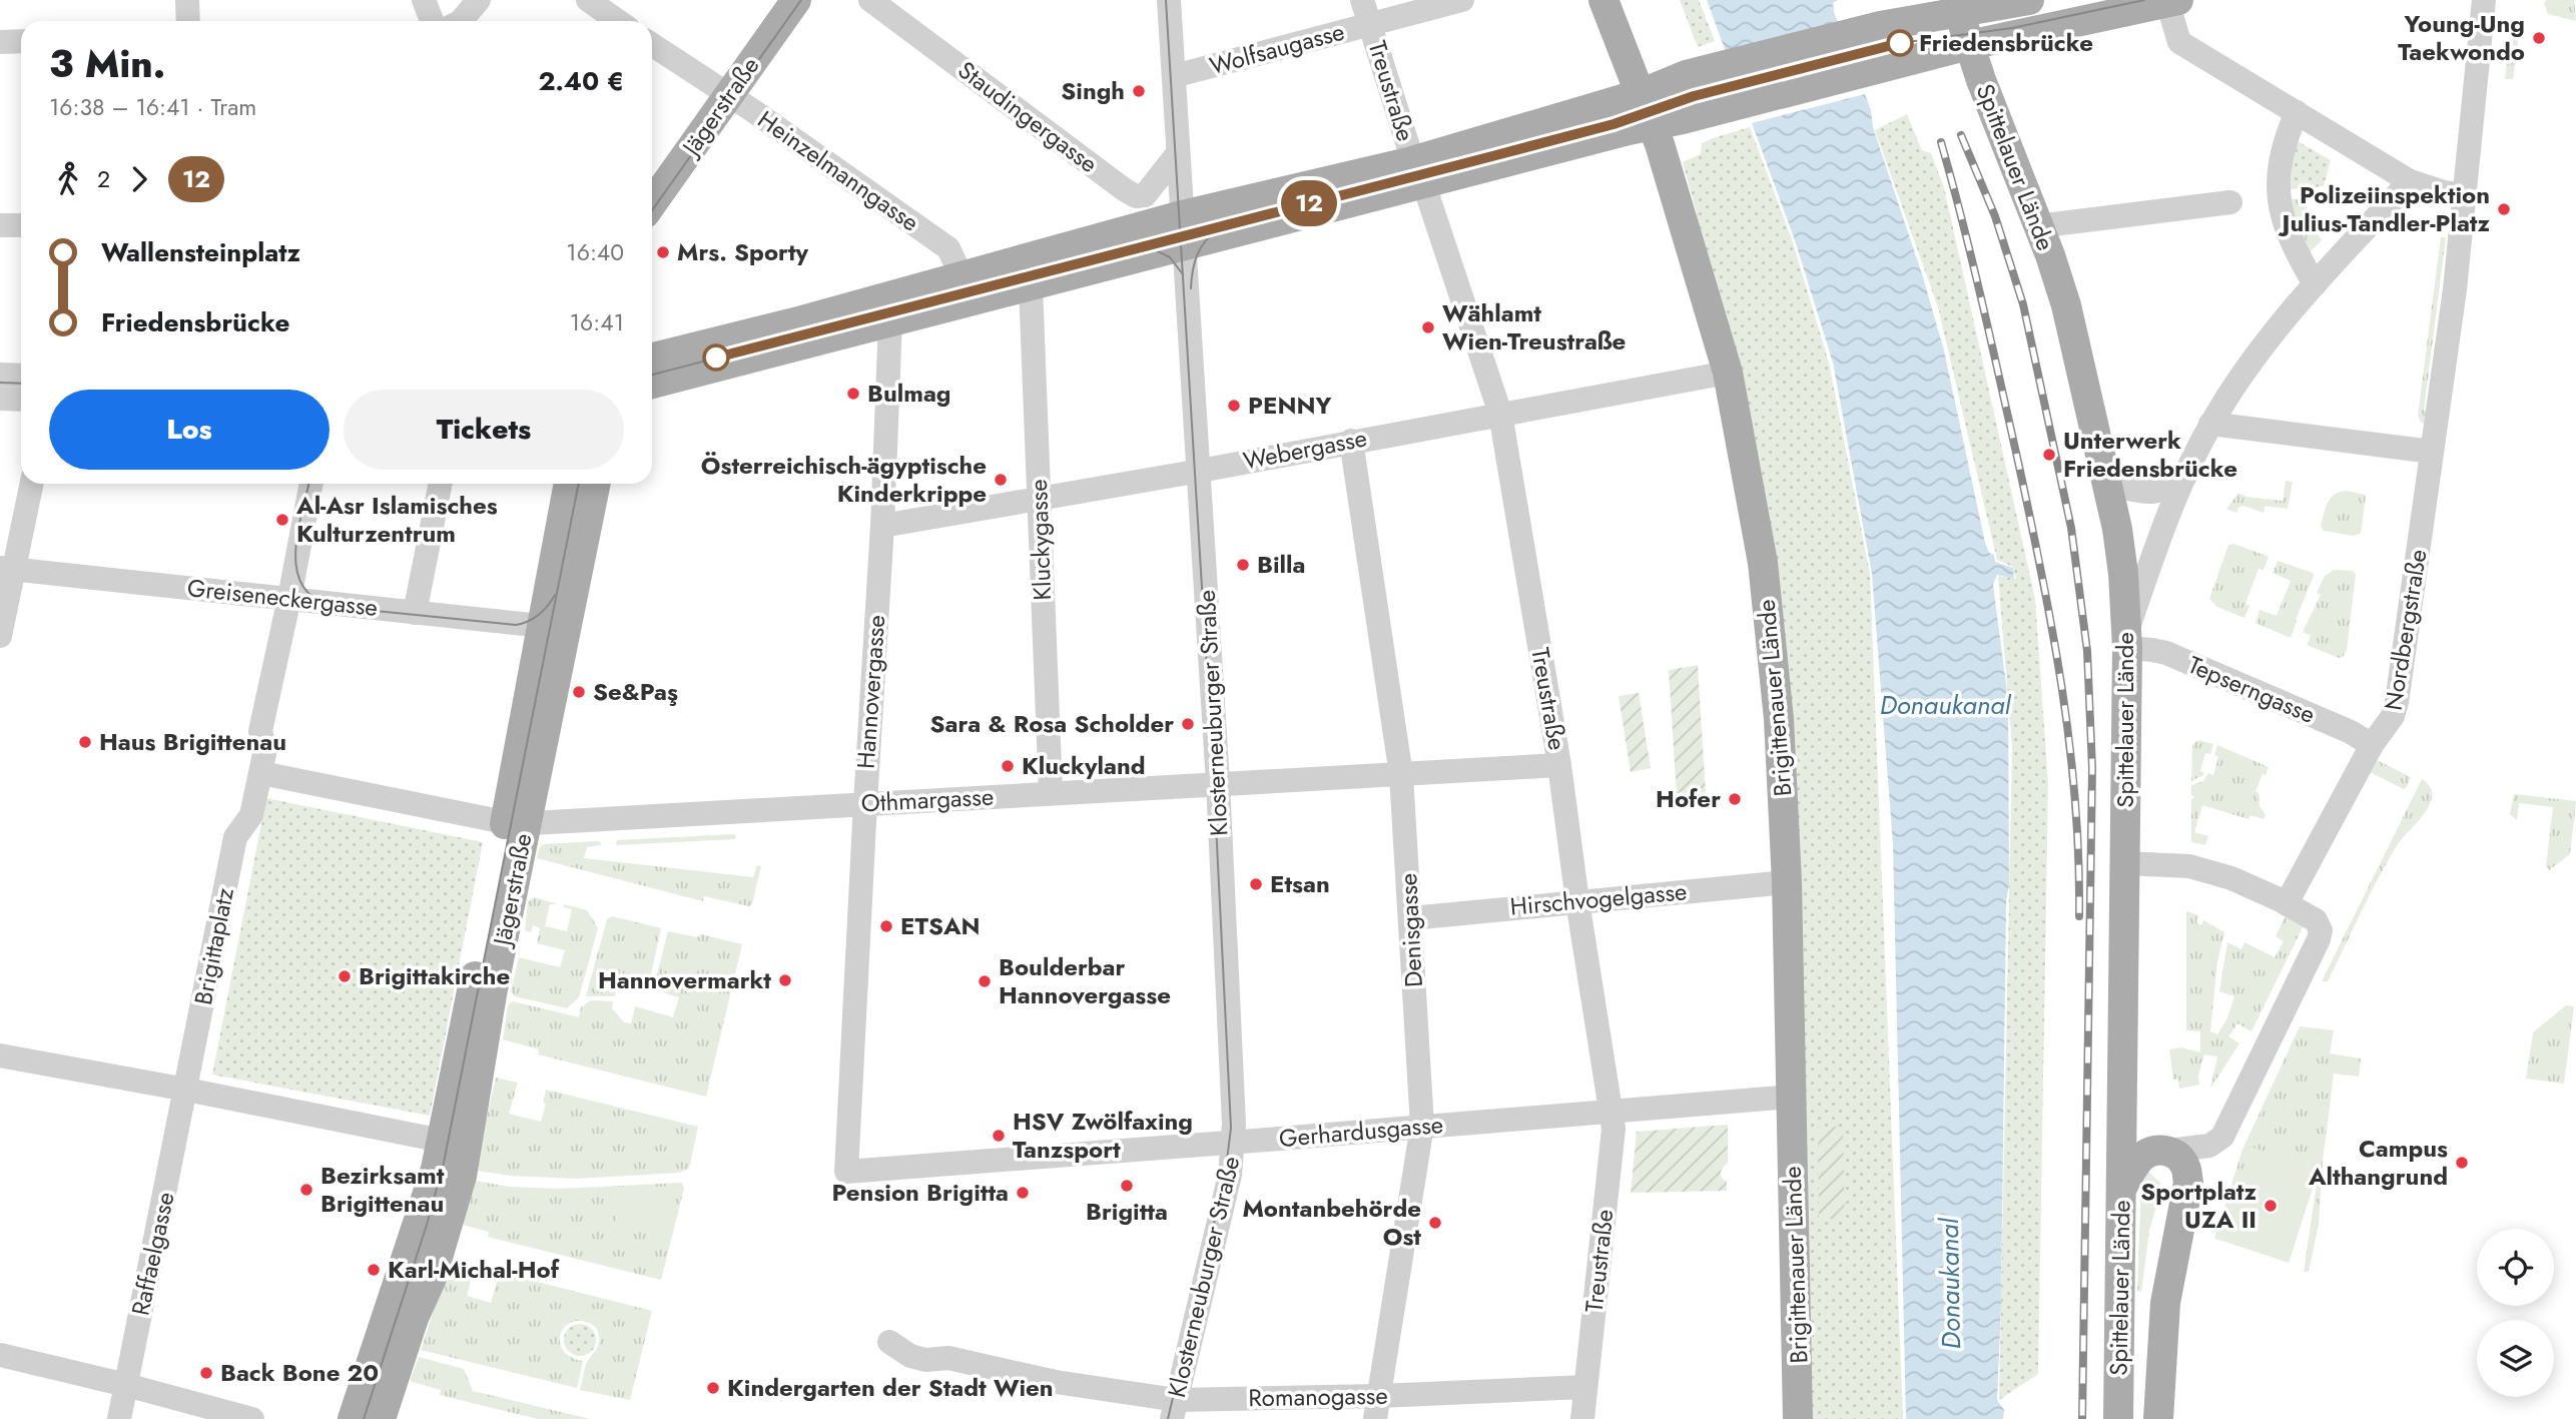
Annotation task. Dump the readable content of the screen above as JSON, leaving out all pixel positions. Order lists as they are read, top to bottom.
{
  "streets": {
    "main road": ["Jägerstraße", "Spittelauer Lände", "Brigittenauer Lände"],
    "street": [
      "Wolfsaugasse",
      "Treustraße",
      "Staudingergasse",
      "Heinzelmanngasse",
      "Webergasse",
      "Kluckygasse",
      "Greiseneckergasse",
      "Nordbergstraße",
      "Tepserngasse",
      "Hannovergasse",
      "Klosterneuburger Straße",
      "Othmargasse",
      "Hirschvogelgasse",
      "Denisgasse",
      "Brigittaplatz",
      "Gerhardusgasse",
      "Raffaelgasse",
      "Romanogasse"
    ]
  },
  "crossings": [
    ["Wolfsaugasse", "Treustraße"],
    ["Wolfsaugasse", "Klosterneuburger Straße"],
    ["Treustraße", "Webergasse"],
    ["Treustraße", "Othmargasse"],
    ["Treustraße", "Hirschvogelgasse"],
    ["Treustraße", "Gerhardusgasse"],
    ["Treustraße", "Romanogasse"],
    ["Jägerstraße", "Heinzelmanngasse"],
    ["Jägerstraße", "Greiseneckergasse"],
    ["Jägerstraße", "Othmargasse"],
    ["Staudingergasse", "Klosterneuburger Straße"],
    ["Spittelauer Lände", "Tepserngasse"],
    ["Webergasse", "Kluckygasse"],
    ["Webergasse", "Hannovergasse"],
    ["Webergasse", "Brigittenauer Lände"],
    ["Webergasse", "Klosterneuburger Straße"],
    ["Webergasse", "Denisgasse"],
    ["Kluckygasse", "Othmargasse"],
    ["Nordbergstraße", "Tepserngasse"],
    ["Hannovergasse", "Othmargasse"],
    ["Hannovergasse", "Gerhardusgasse"],
    ["Brigittenauer Lände", "Hirschvogelgasse"],
    ["Brigittenauer Lände", "Gerhardusgasse"],
    ["Klosterneuburger Straße", "Othmargasse"],
    ["Klosterneuburger Straße", "Gerhardusgasse"],
    ["Klosterneuburger Straße", "Romanogasse"],
    ["Othmargasse", "Denisgasse"],
    ["Hirschvogelgasse", "Denisgasse"],
    ["Denisgasse", "Gerhardusgasse"],
    ["Denisgasse", "Romanogasse"],
    ["Brigittaplatz", "Raffaelgasse"]
  ],
  "water": ["Donaukanal"],
  "places": [
    "Young-Ung Taekwondo",
    "Friedensbrücke",
    "Singh",
    "Polizeiinspektion Julius-Tandler-Platz",
    "Mrs. Sporty",
    "Wählamt Wien-Treustraße",
    "Bulmag",
    "PENNY",
    "Unterwerk Friedensbrücke",
    "Österreichisch-ägyptische Kinderkrippe",
    "Al-Asr Islamisches Kulturzentrum",
    "Billa",
    "Se&Paş",
    "Sara & Rosa Scholder",
    "Haus Brigittenau",
    "Kluckyland",
    "Hofer",
    "Etsan",
    "ETSAN",
    "Brigittakirche",
    "Hannovermarkt",
    "Boulderbar Hannovergasse",
    "HSV Zwölfaxing Tanzsport",
    "Campus Althangrund",
    "Brigitta",
    "Bezirksamt Brigittenau",
    "Pension Brigitta",
    "Sportplatz UZA II",
    "Montanbehörde Ost",
    "Karl-Michal-Hof",
    "Back Bone 20",
    "Kindergarten der Stadt Wien"
  ],
  "lines": ["tram line 12"],
  "page": {
    "on_map": "12",
    "heading": ["3 Min.", "16:38 – 16:41 · Tram", "2.40 €"],
    "legs": ["2", "12"],
    "list": [
      {
        "name": "Wallensteinplatz",
        "value": "16:40"
      },
      {
        "name": "Friedensbrücke",
        "value": "16:41"
      }
    ],
    "buttons": ["Los", "Tickets"]
  }
}
